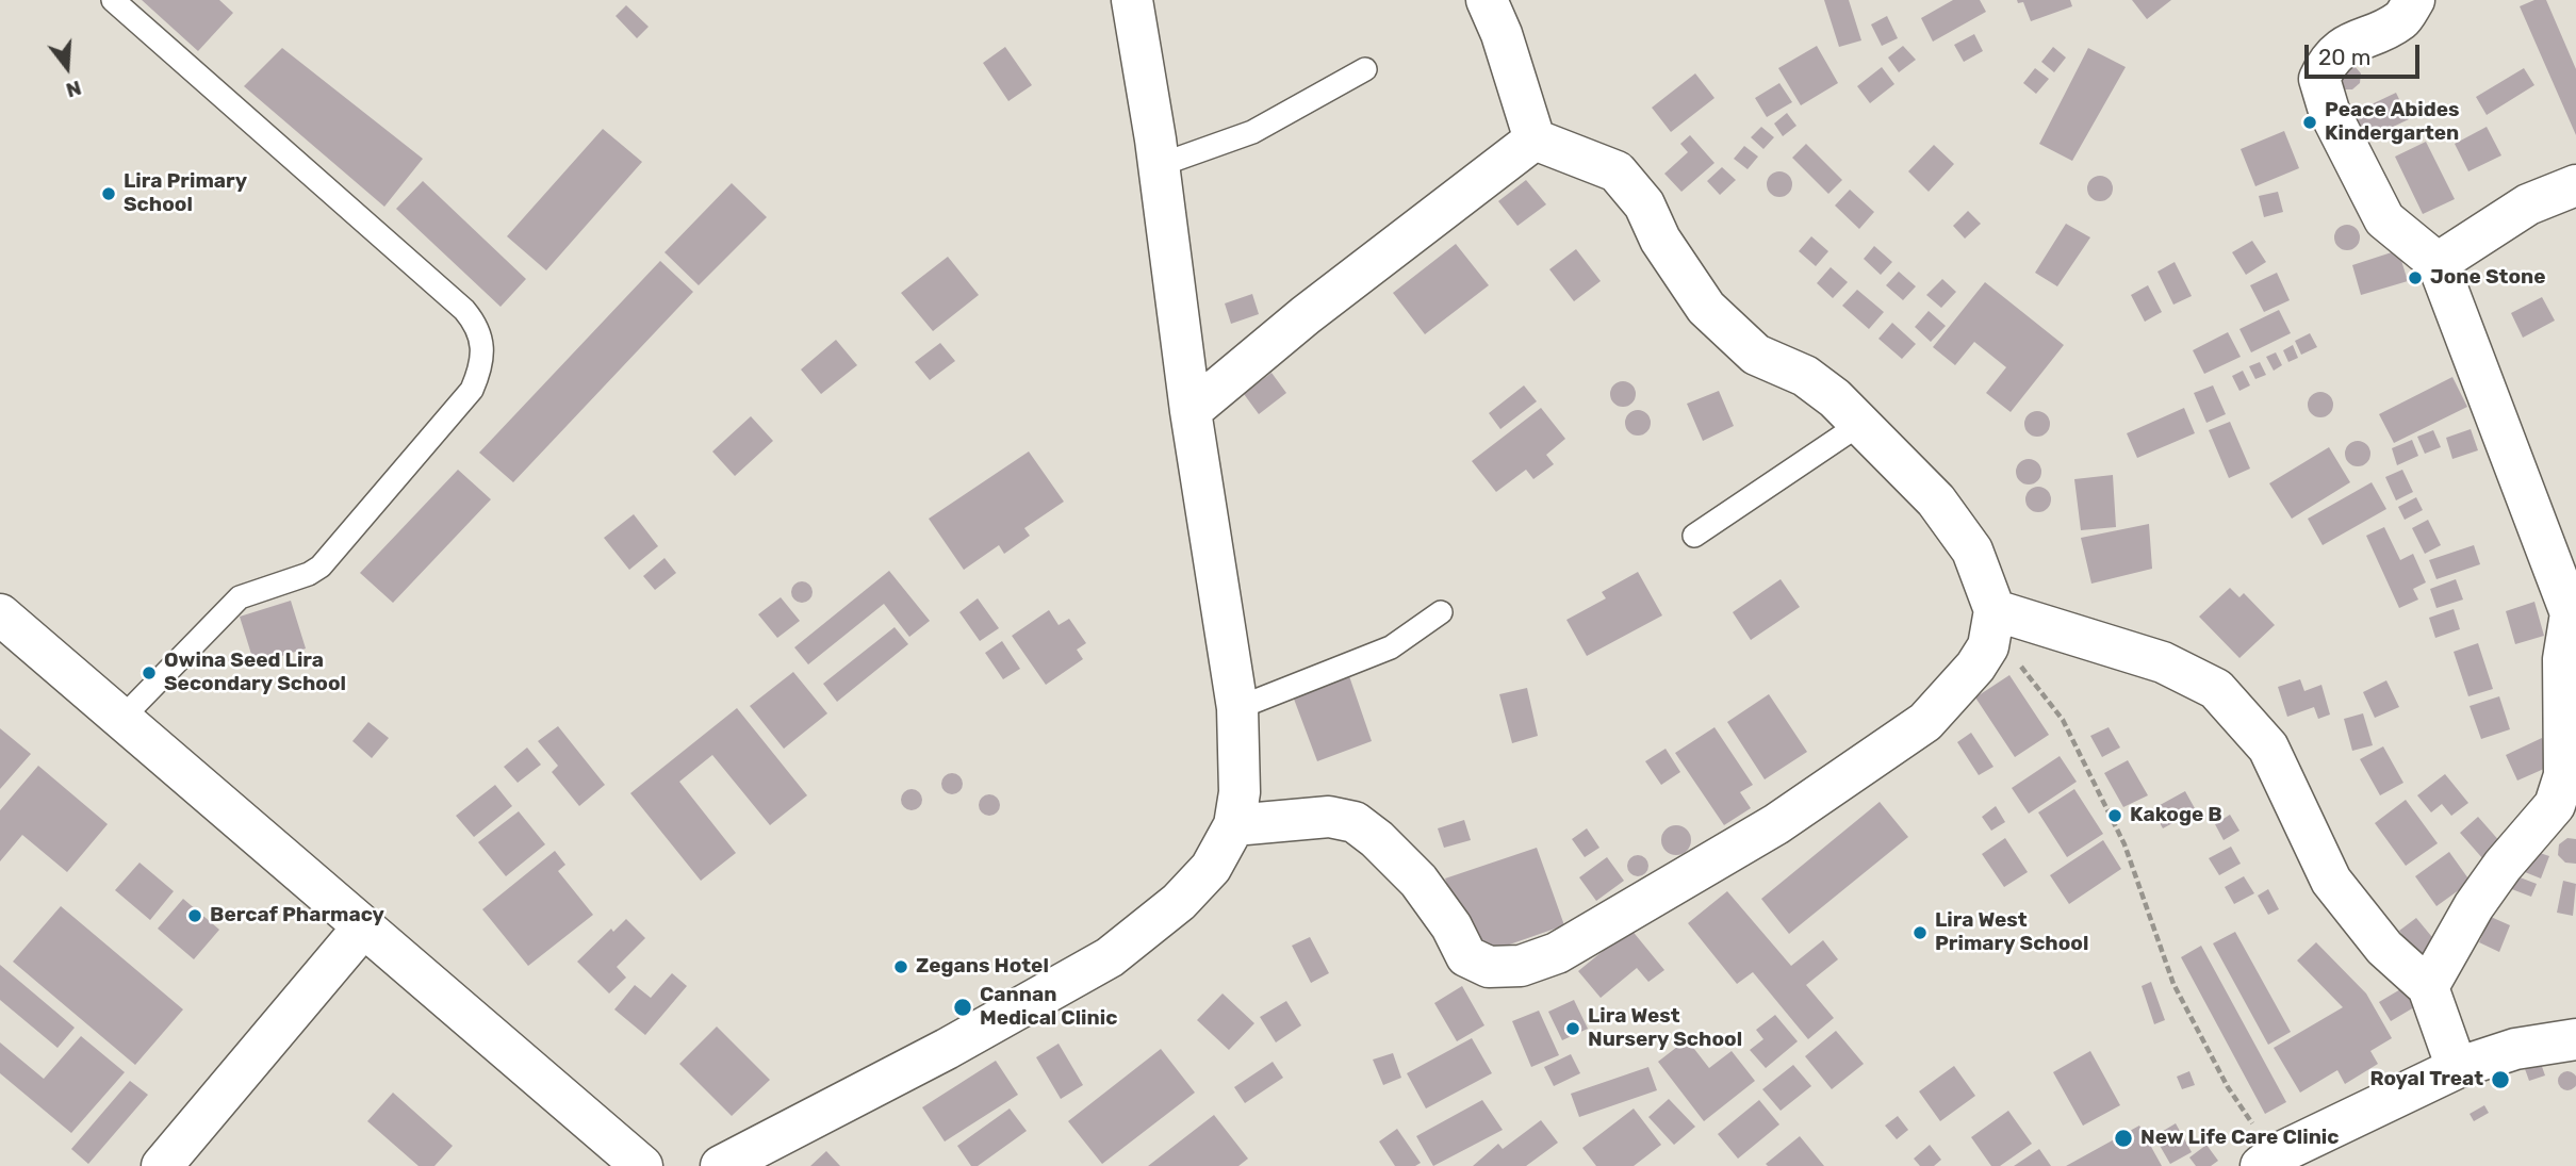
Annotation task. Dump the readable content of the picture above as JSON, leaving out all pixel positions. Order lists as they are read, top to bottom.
{
  "places": [
    "Peace Abides Kindergarten",
    "Lira Primary School",
    "Jone Stone",
    "Owina Seed Lira Secondary School",
    "Kakoge B",
    "Bercaf Pharmacy",
    "Lira West Primary School",
    "Zegans Hotel",
    "Cannan Medical Clinic",
    "Lira West Nursery School",
    "Royal Treat",
    "New Life Care Clinic"
  ],
  "scale_bar": "20 m",
  "north": "bottom"
}
